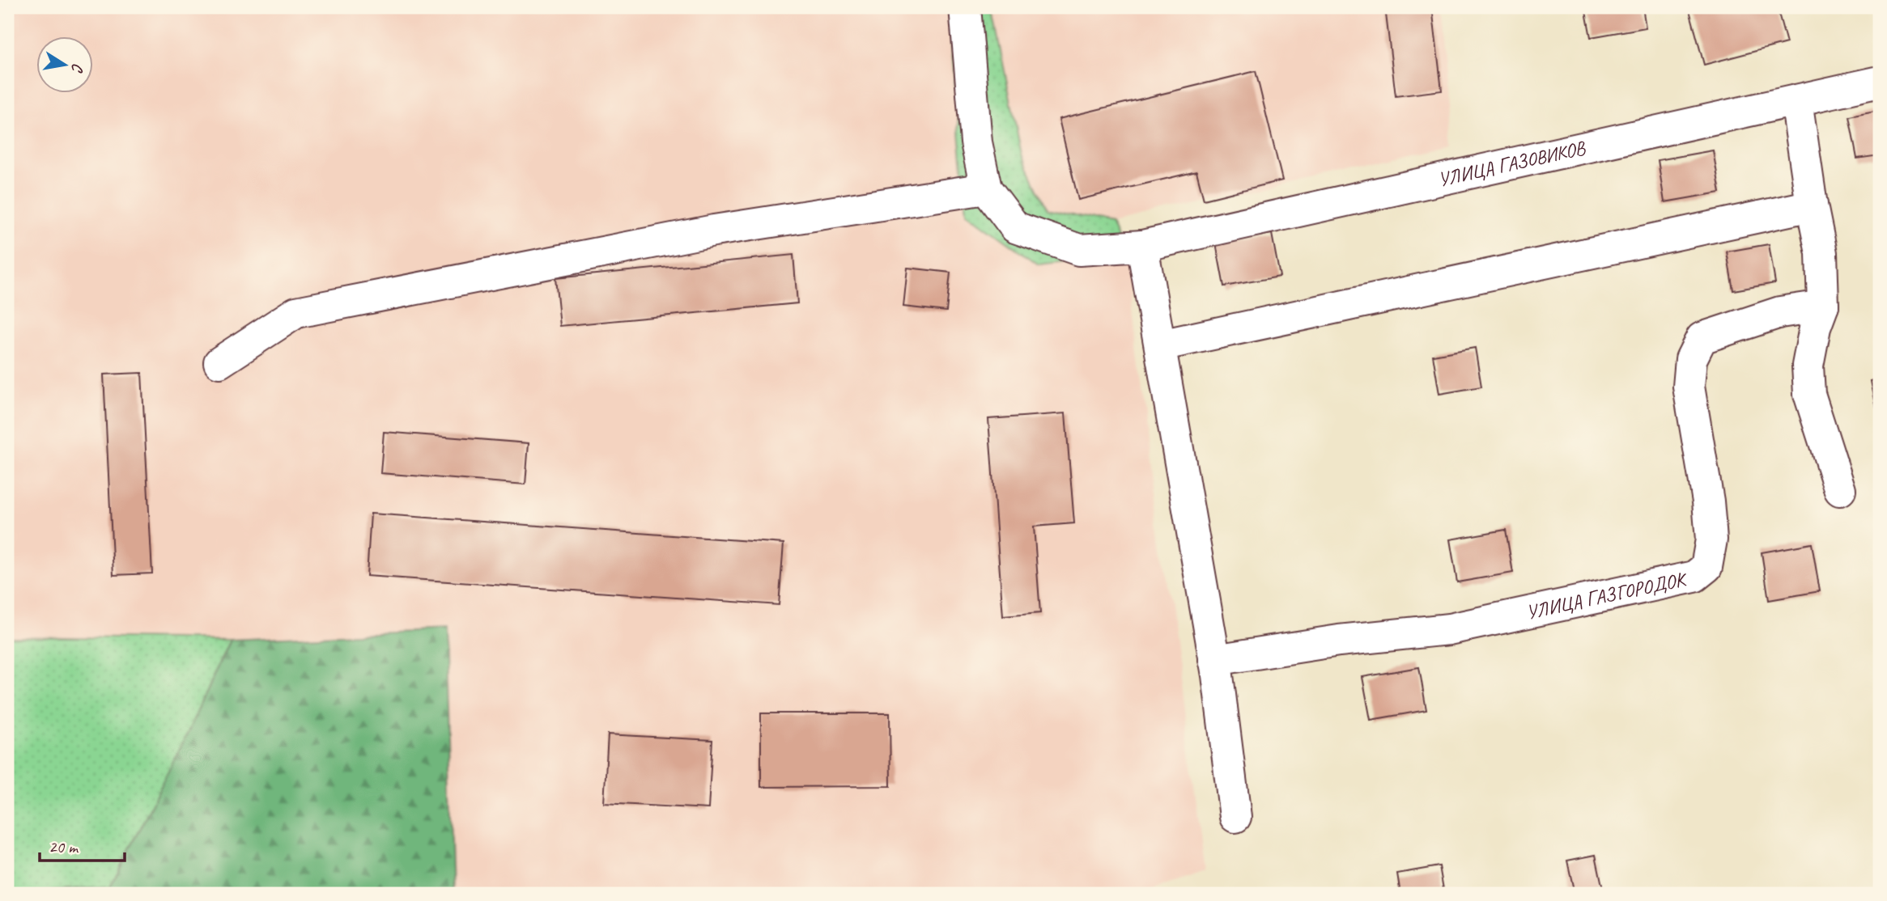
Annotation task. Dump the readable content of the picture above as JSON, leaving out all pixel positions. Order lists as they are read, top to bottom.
{
  "streets": {
    "street": ["УЛИЦА ГАЗОВИКОВ", "УЛИЦА ГАЗГОРОДОК"]
  },
  "scale_bar": "20 m",
  "north": "right"
}
